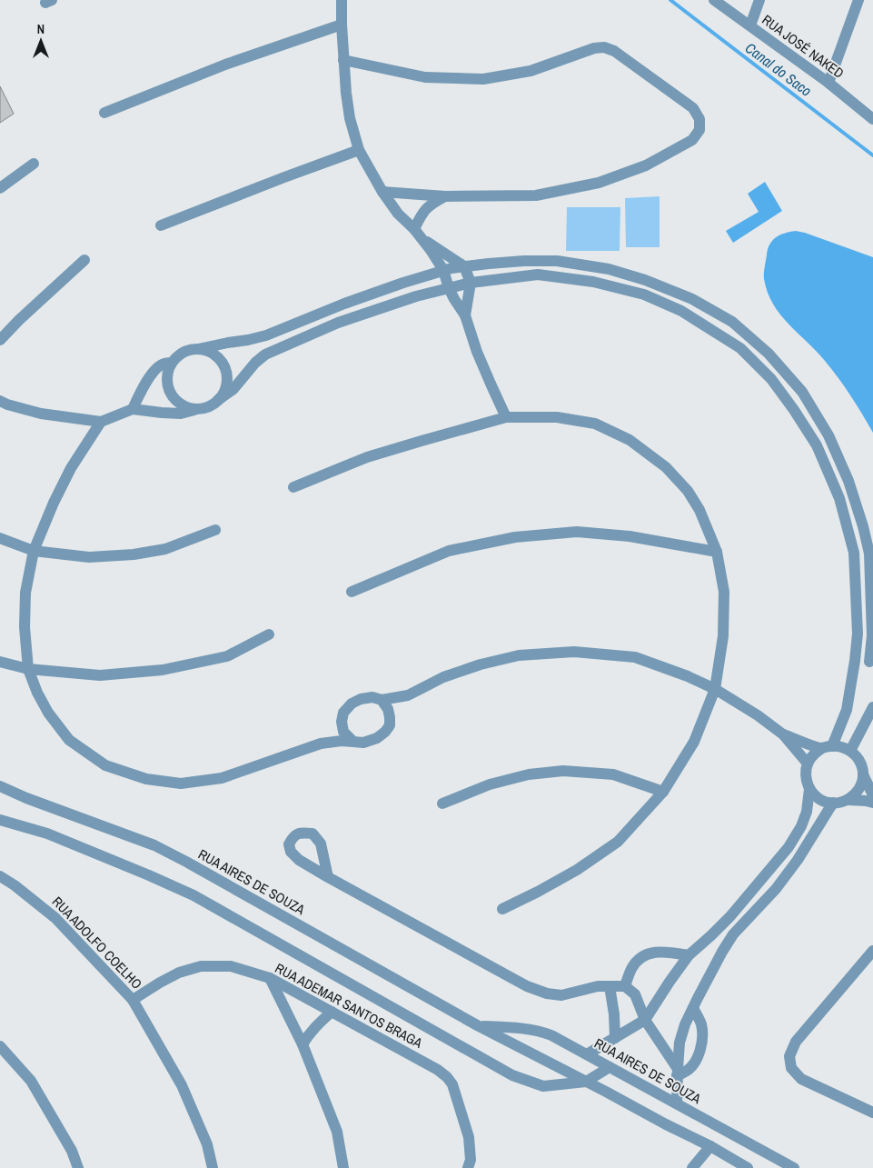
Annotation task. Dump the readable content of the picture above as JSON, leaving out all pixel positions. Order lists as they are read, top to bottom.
{
  "streets": {
    "street": [
      "RUA JOSÉ NAKED",
      "RUA AIRES DE SOUZA",
      "RUA ADOLFO COELHO",
      "RUA ADEMAR SANTOS BRAGA"
    ]
  },
  "crossings": [
    ["RUA ADOLFO COELHO", "RUA ADEMAR SANTOS BRAGA"]
  ],
  "water": ["Canal do Saco"],
  "north": "top"
}
